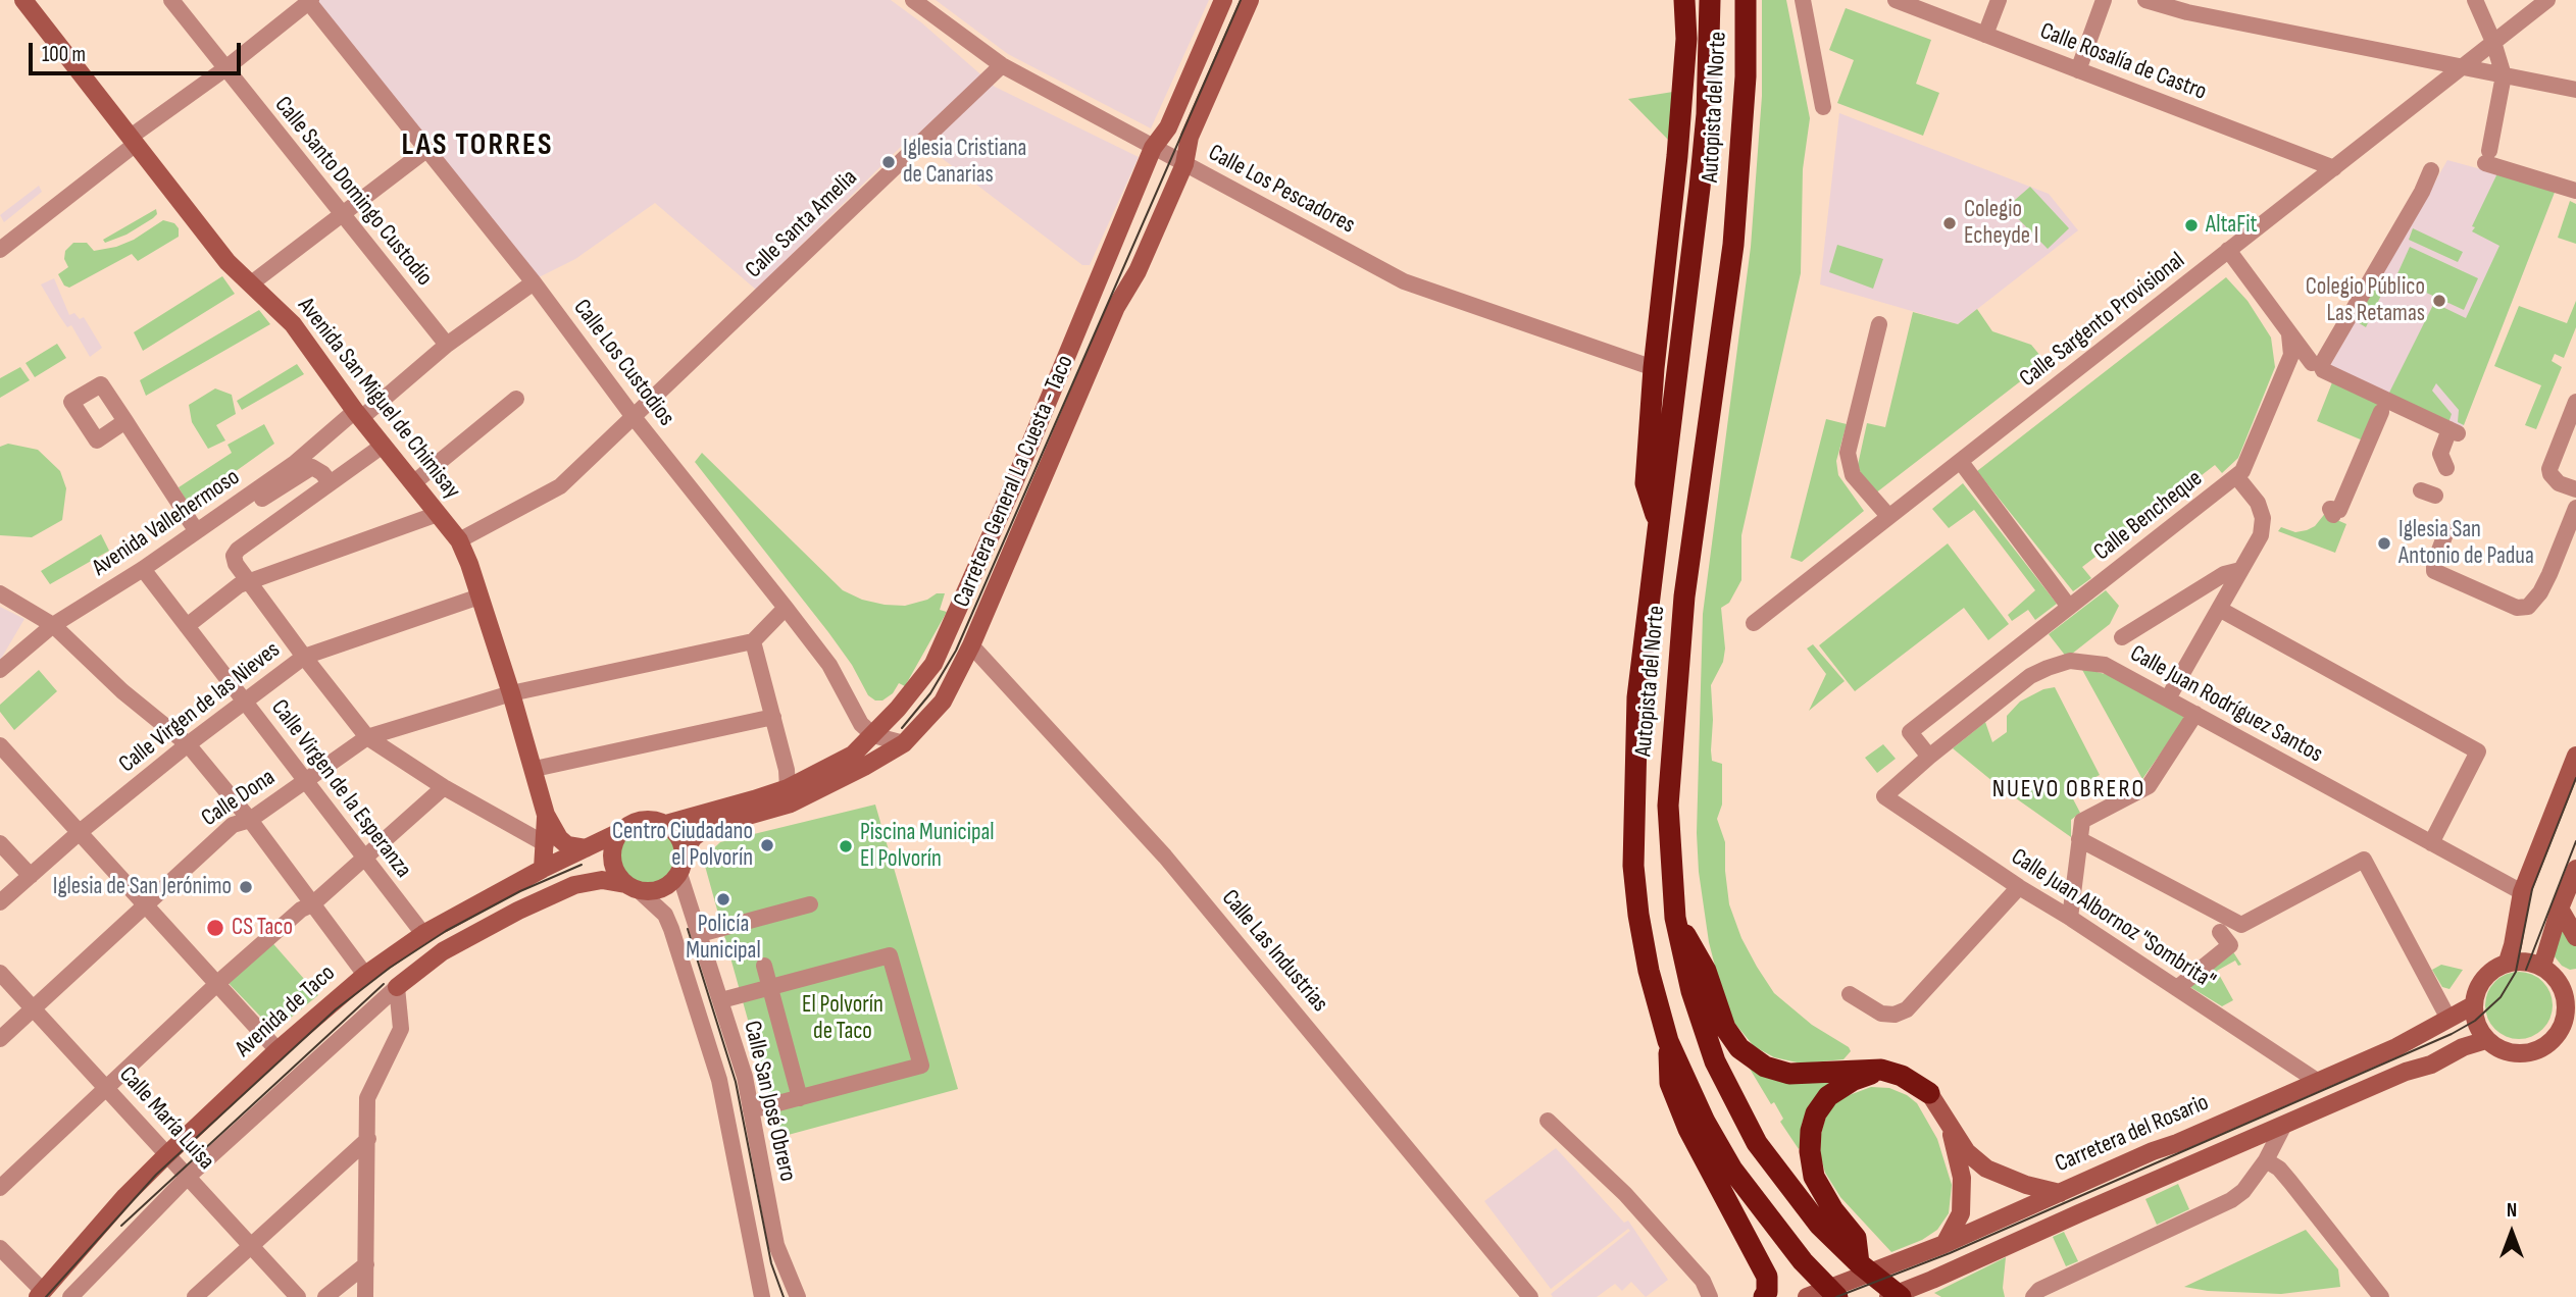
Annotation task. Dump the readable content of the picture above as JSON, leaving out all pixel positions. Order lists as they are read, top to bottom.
{
  "streets": {
    "highway": ["Autopista del Norte"],
    "main road": [
      "Avenida San Miguel de Chimisay",
      "Carretera General La Cuesta - Taco",
      "Avenida de Taco",
      "Carretera del Rosario"
    ],
    "street": [
      "Calle Rosalía de Castro",
      "Calle Los Pescadores",
      "Calle Santo Domingo Custodio",
      "Calle Santa Amelia",
      "Calle Sargento Provisional",
      "Calle Los Custodios",
      "Calle Bencheque",
      "Avenida Vallehermoso",
      "Calle Juan Rodríguez Santos",
      "Calle Virgen de las Nieves",
      "Calle Virgen de la Esperanza",
      "Calle Dona",
      "Calle Juan Albornoz \"Sombrita\"",
      "Calle Las Industrias",
      "Calle San José Obrero",
      "Calle María Luisa"
    ]
  },
  "crossings": [
    ["Calle Rosalía de Castro", "Calle Sargento Provisional"],
    ["Calle Los Pescadores", "Calle Santa Amelia"],
    ["Calle Los Pescadores", "Carretera General La Cuesta - Taco"],
    ["Calle Santo Domingo Custodio", "Avenida Vallehermoso"],
    ["Calle Santa Amelia", "Calle Los Custodios"],
    ["Calle Santa Amelia", "Avenida San Miguel de Chimisay"],
    ["Calle Los Custodios", "Carretera General La Cuesta - Taco"],
    ["Calle Los Custodios", "Avenida Vallehermoso"],
    ["Avenida San Miguel de Chimisay", "Avenida Vallehermoso"],
    ["Avenida San Miguel de Chimisay", "Calle Virgen de las Nieves"],
    ["Avenida San Miguel de Chimisay", "Calle Dona"],
    ["Avenida San Miguel de Chimisay", "Avenida de Taco"],
    ["Carretera General La Cuesta - Taco", "Calle Las Industrias"],
    ["Carretera General La Cuesta - Taco", "Avenida de Taco"],
    ["Carretera General La Cuesta - Taco", "Calle San José Obrero"],
    ["Calle Bencheque", "Calle Juan Rodríguez Santos"],
    ["Avenida Vallehermoso", "Calle Virgen de la Esperanza"],
    ["Calle Juan Rodríguez Santos", "Calle Juan Albornoz \"Sombrita\""],
    ["Calle Virgen de las Nieves", "Calle Virgen de la Esperanza"],
    ["Calle Virgen de la Esperanza", "Calle Dona"],
    ["Calle Virgen de la Esperanza", "Avenida de Taco"],
    ["Calle Dona", "Calle María Luisa"],
    ["Calle Juan Albornoz \"Sombrita\"", "Carretera del Rosario"],
    ["Avenida de Taco", "Calle San José Obrero"],
    ["Avenida de Taco", "Calle María Luisa"]
  ],
  "districts": ["LAS TORRES", "NUEVO OBRERO"],
  "parks": ["El Polvorín de Taco"],
  "places": [
    "Iglesia Cristiana de Canarias",
    "Colegio Echeyde I",
    "AltaFit",
    "Colegio Público Las Retamas",
    "Iglesia San Antonio de Padua",
    "Centro Ciudadano el Polvorín",
    "Piscina Municipal El Polvorín",
    "Iglesia de San Jerónimo",
    "Policía Municipal",
    "CS Taco"
  ],
  "scale_bar": "100 m",
  "north": "top"
}
